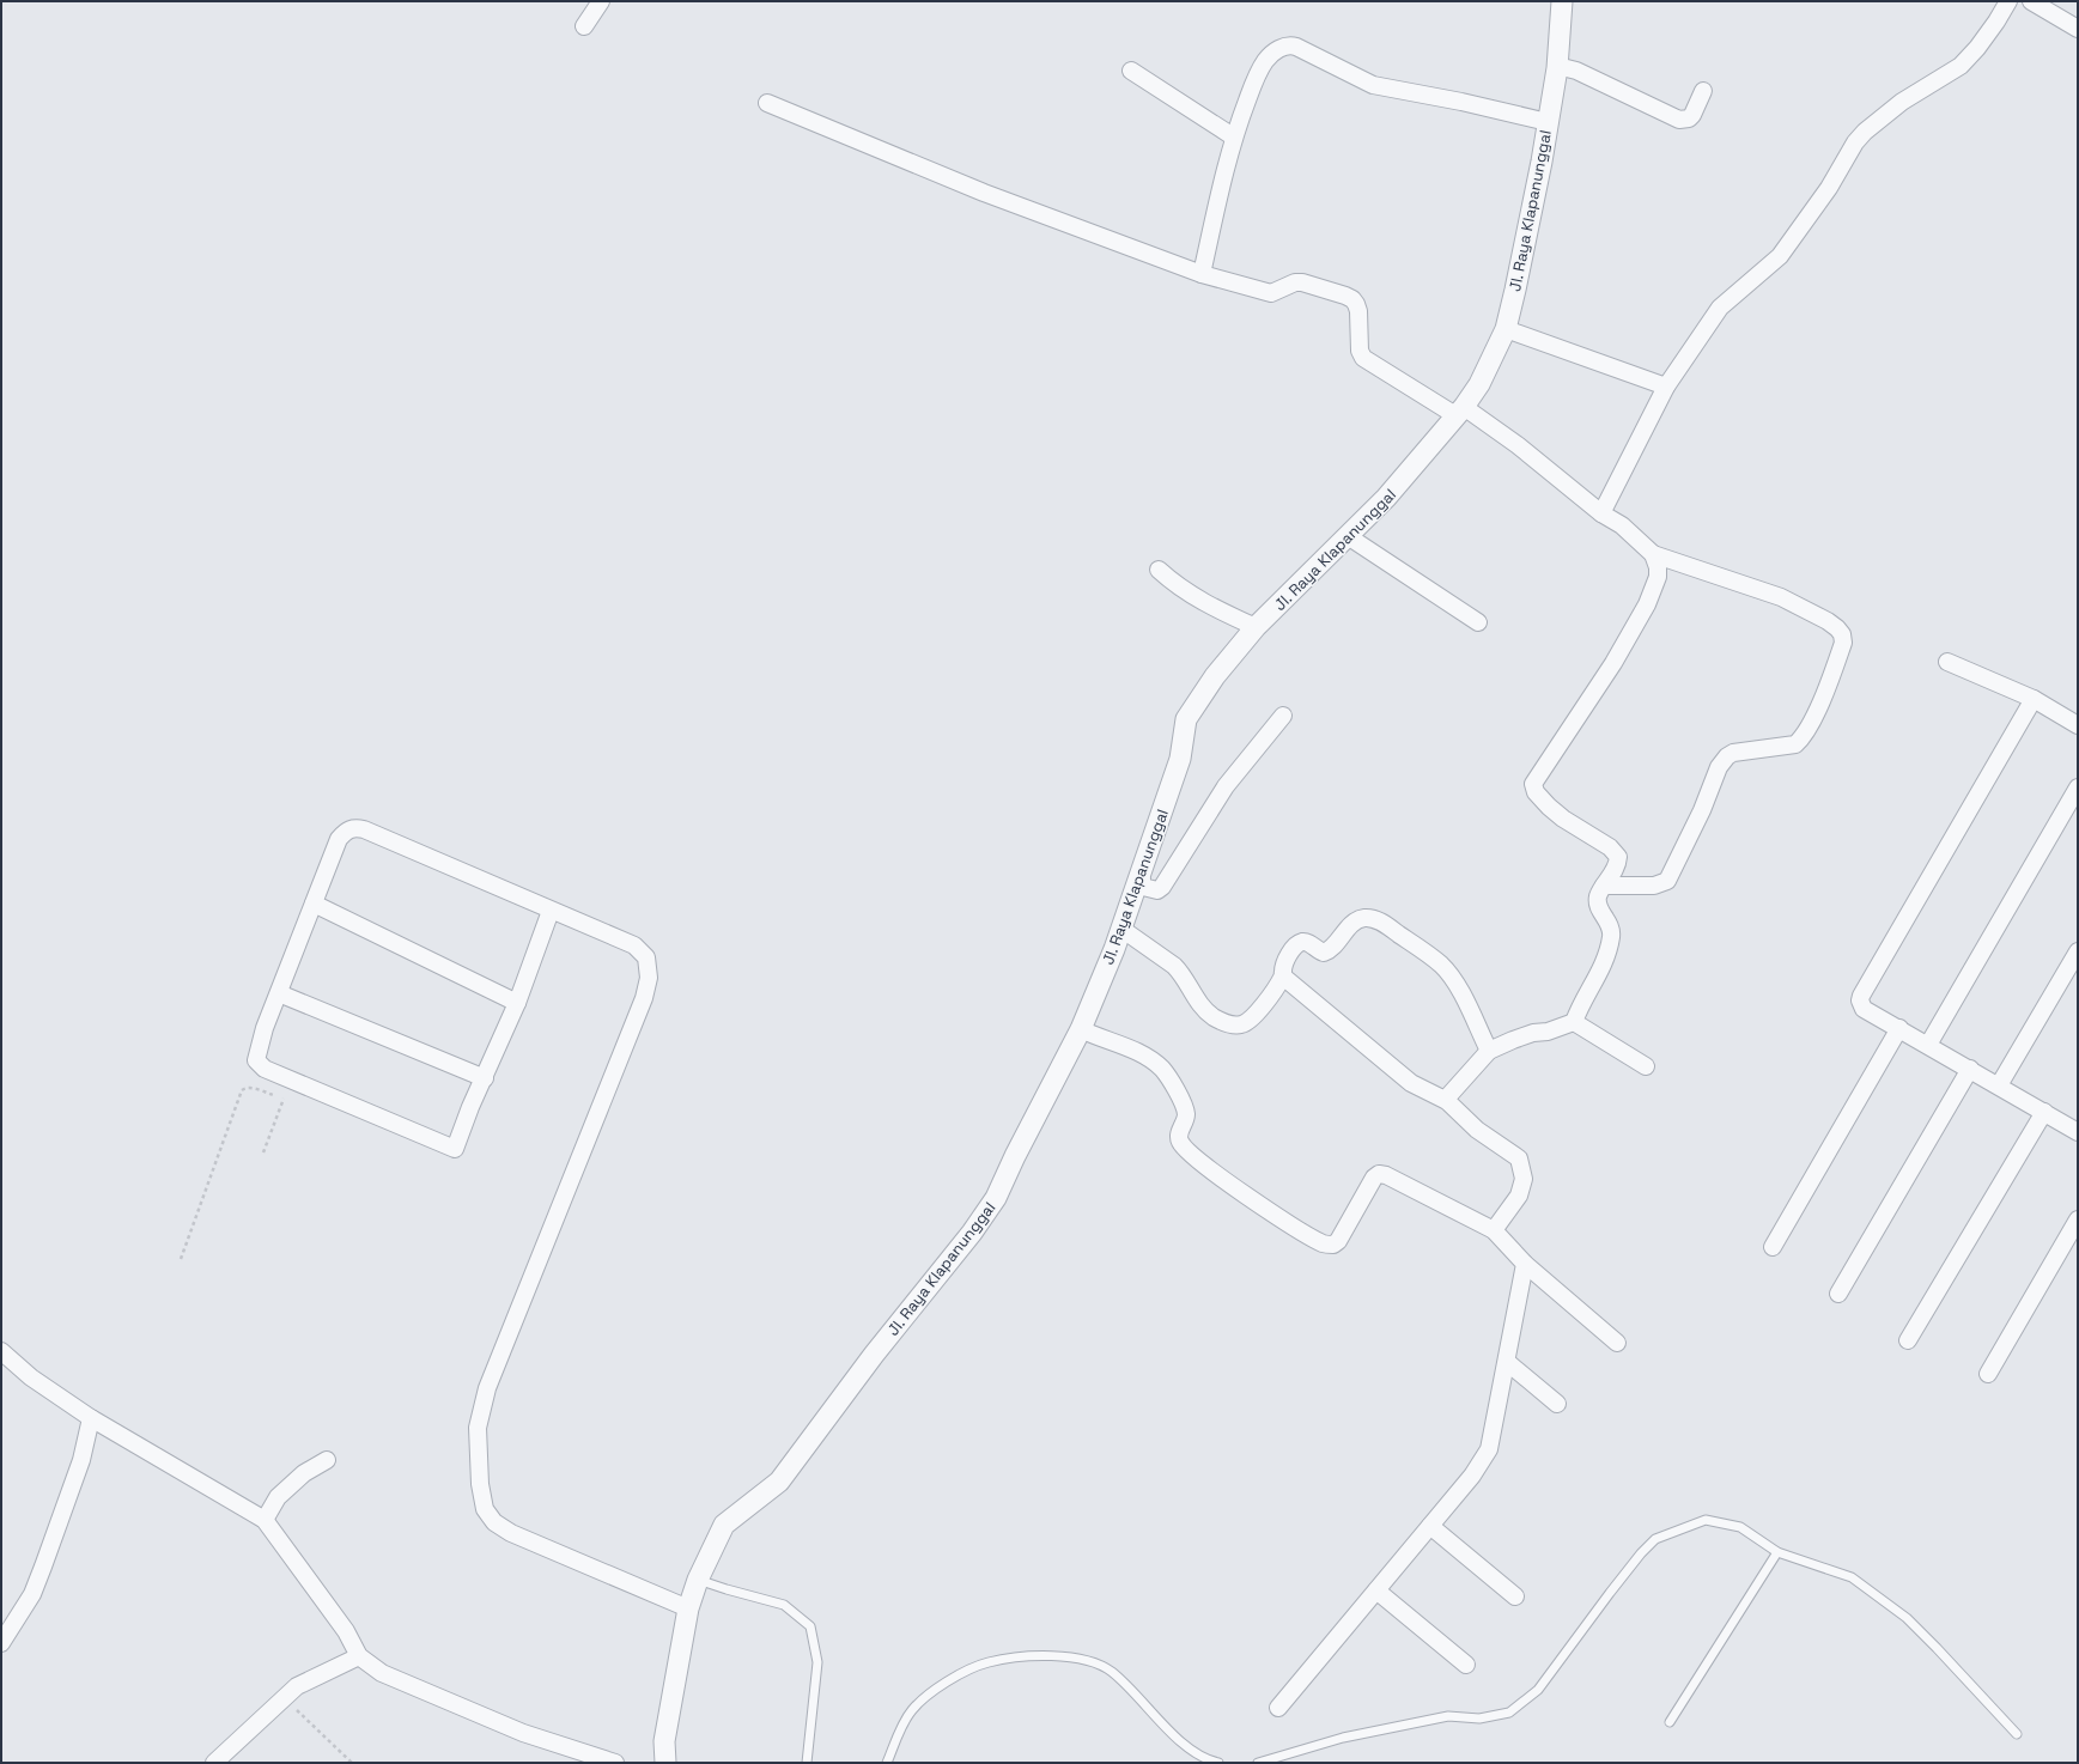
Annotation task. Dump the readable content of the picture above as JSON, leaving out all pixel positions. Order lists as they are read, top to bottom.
{
  "streets": {
    "street": ["Jl. Raya Klapanunggal"]
  }
}
